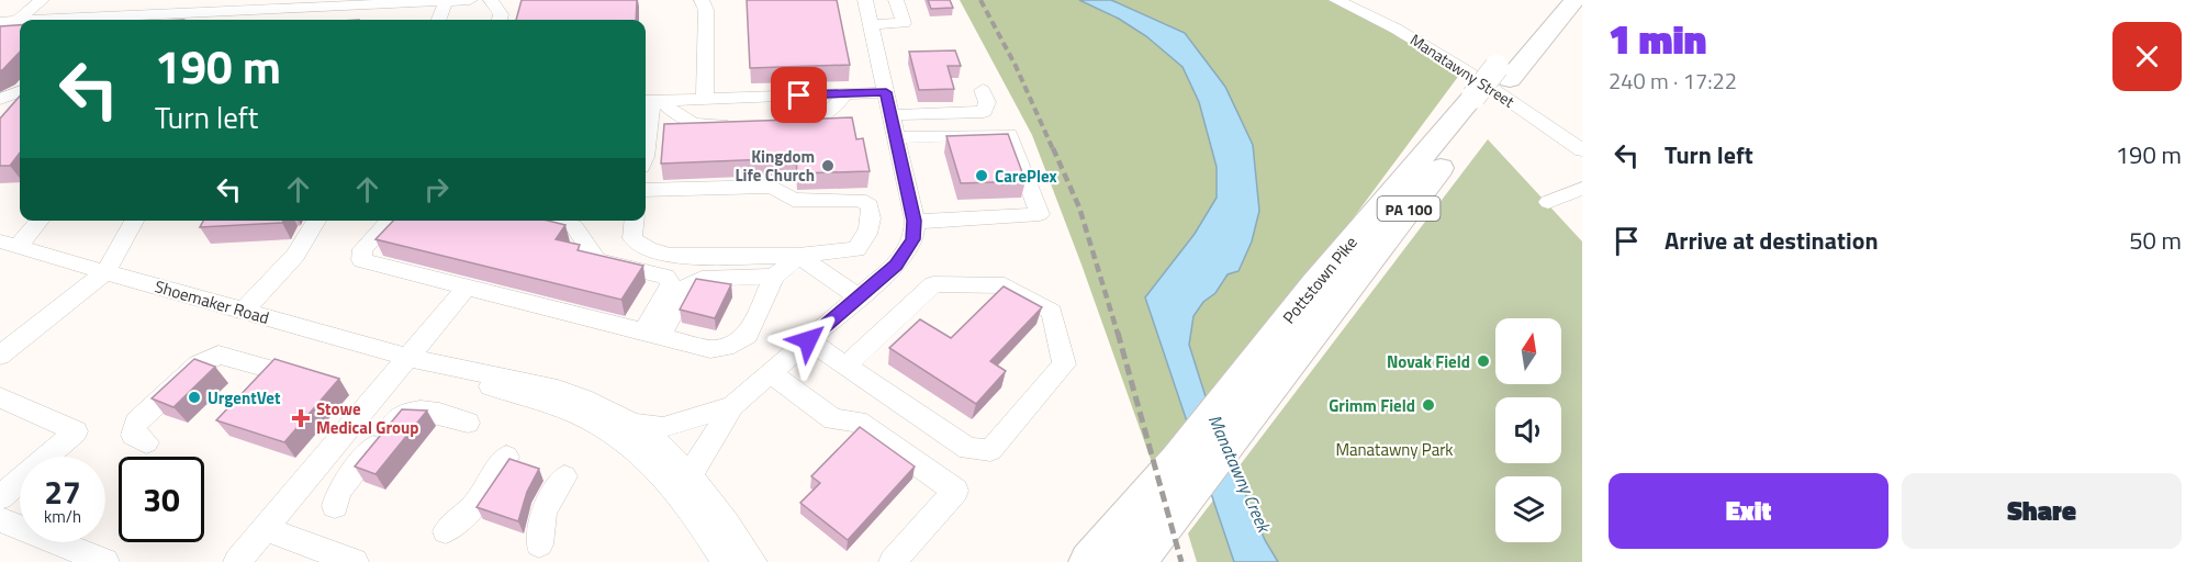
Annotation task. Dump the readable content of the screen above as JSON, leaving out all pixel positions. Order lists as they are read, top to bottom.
{
  "streets": {
    "highway": ["PA 100", "Pottstown Pike"],
    "street": ["Manatawny Street", "Shoemaker Road"]
  },
  "water": ["Manatawny Creek"],
  "parks": ["Manatawny Park"],
  "places": {
    "other": [
      "Kingdom Life Church",
      "CarePlex",
      "Novak Field",
      "UrgentVet",
      "Grimm Field"
    ],
    "health": ["Stowe Medical Group"]
  },
  "north": "top",
  "page": {
    "heading": ["1 min", "240 m · 17:22"],
    "turn": ["190 m", "Turn left"],
    "list": [
      {
        "name": "Turn left",
        "value": "190 m"
      },
      {
        "name": "Arrive at destination",
        "value": "50 m"
      }
    ],
    "speed": "27 km/h",
    "limit": "30",
    "buttons": ["Exit", "Share"]
  }
}
